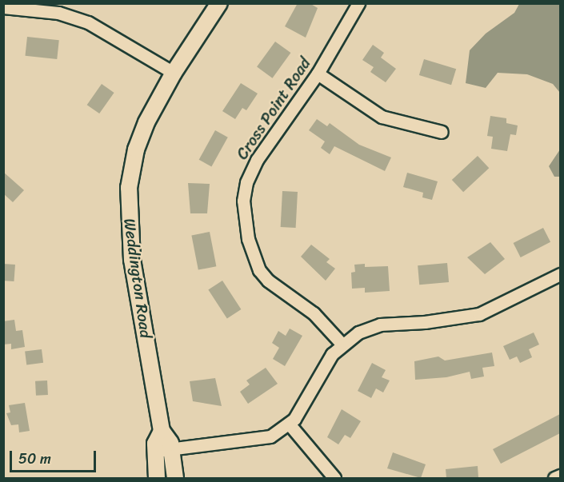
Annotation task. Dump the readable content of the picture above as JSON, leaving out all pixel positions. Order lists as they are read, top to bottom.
{
  "streets": {
    "main road": ["Weddington Road"],
    "street": ["Cross Point Road"]
  },
  "scale_bar": "50 m"
}
